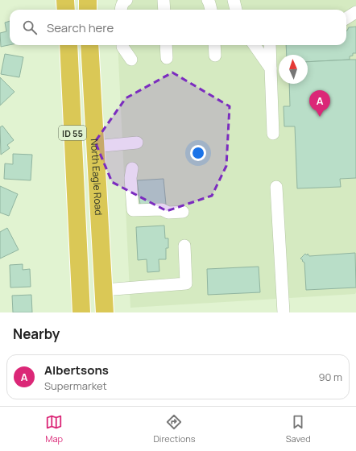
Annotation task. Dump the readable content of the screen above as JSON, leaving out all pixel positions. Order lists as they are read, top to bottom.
{
  "streets": {
    "highway": ["ID 55", "North Eagle Road"]
  },
  "north": "top",
  "page": {
    "search": "Search here",
    "pins": "A",
    "heading": "Nearby",
    "list": [
      {
        "mark": "A",
        "name": "Albertsons",
        "note": "Supermarket",
        "value": "90 m"
      }
    ],
    "nav": ["Map", "Directions", "Saved"]
  }
}
